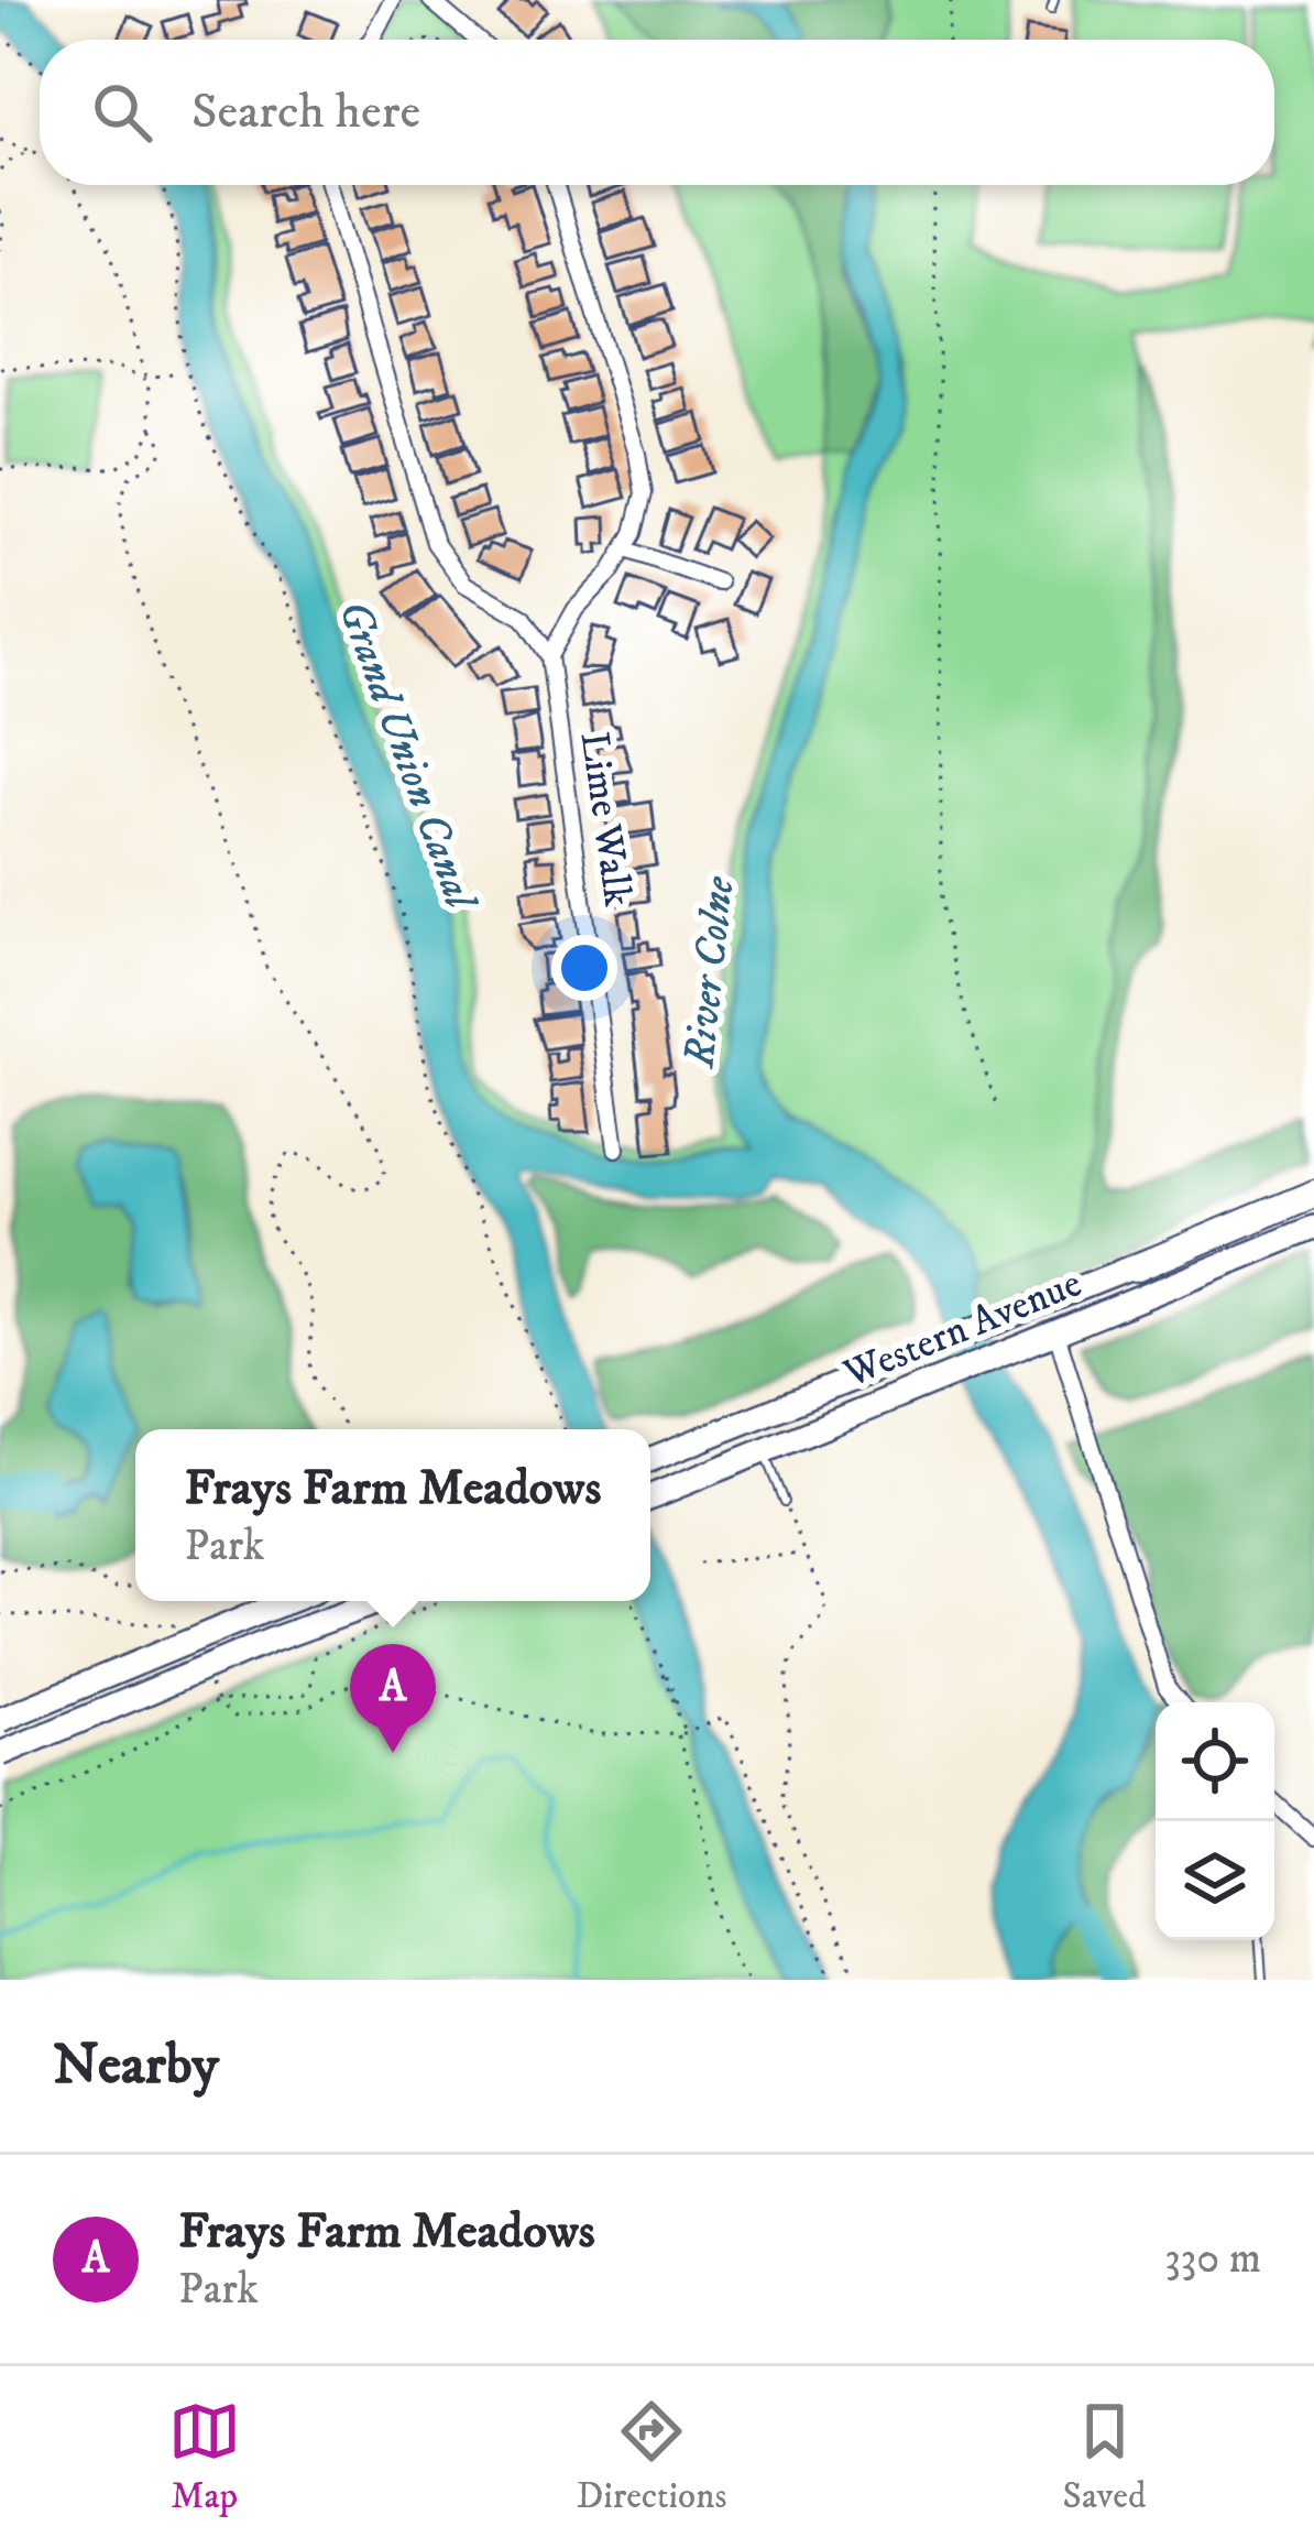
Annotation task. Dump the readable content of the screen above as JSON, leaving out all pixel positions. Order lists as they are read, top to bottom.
{
  "streets": {
    "highway": ["Western Avenue"],
    "street": ["Lime Walk"]
  },
  "water": ["Grand Union Canal", "River Colne"],
  "page": {
    "search": "Search here",
    "popup": ["Frays Farm Meadows", "Park"],
    "pins": "A",
    "heading": "Nearby",
    "list": [
      {
        "mark": "A",
        "name": "Frays Farm Meadows",
        "note": "Park",
        "value": "330 m"
      }
    ],
    "nav": ["Map", "Directions", "Saved"]
  }
}
